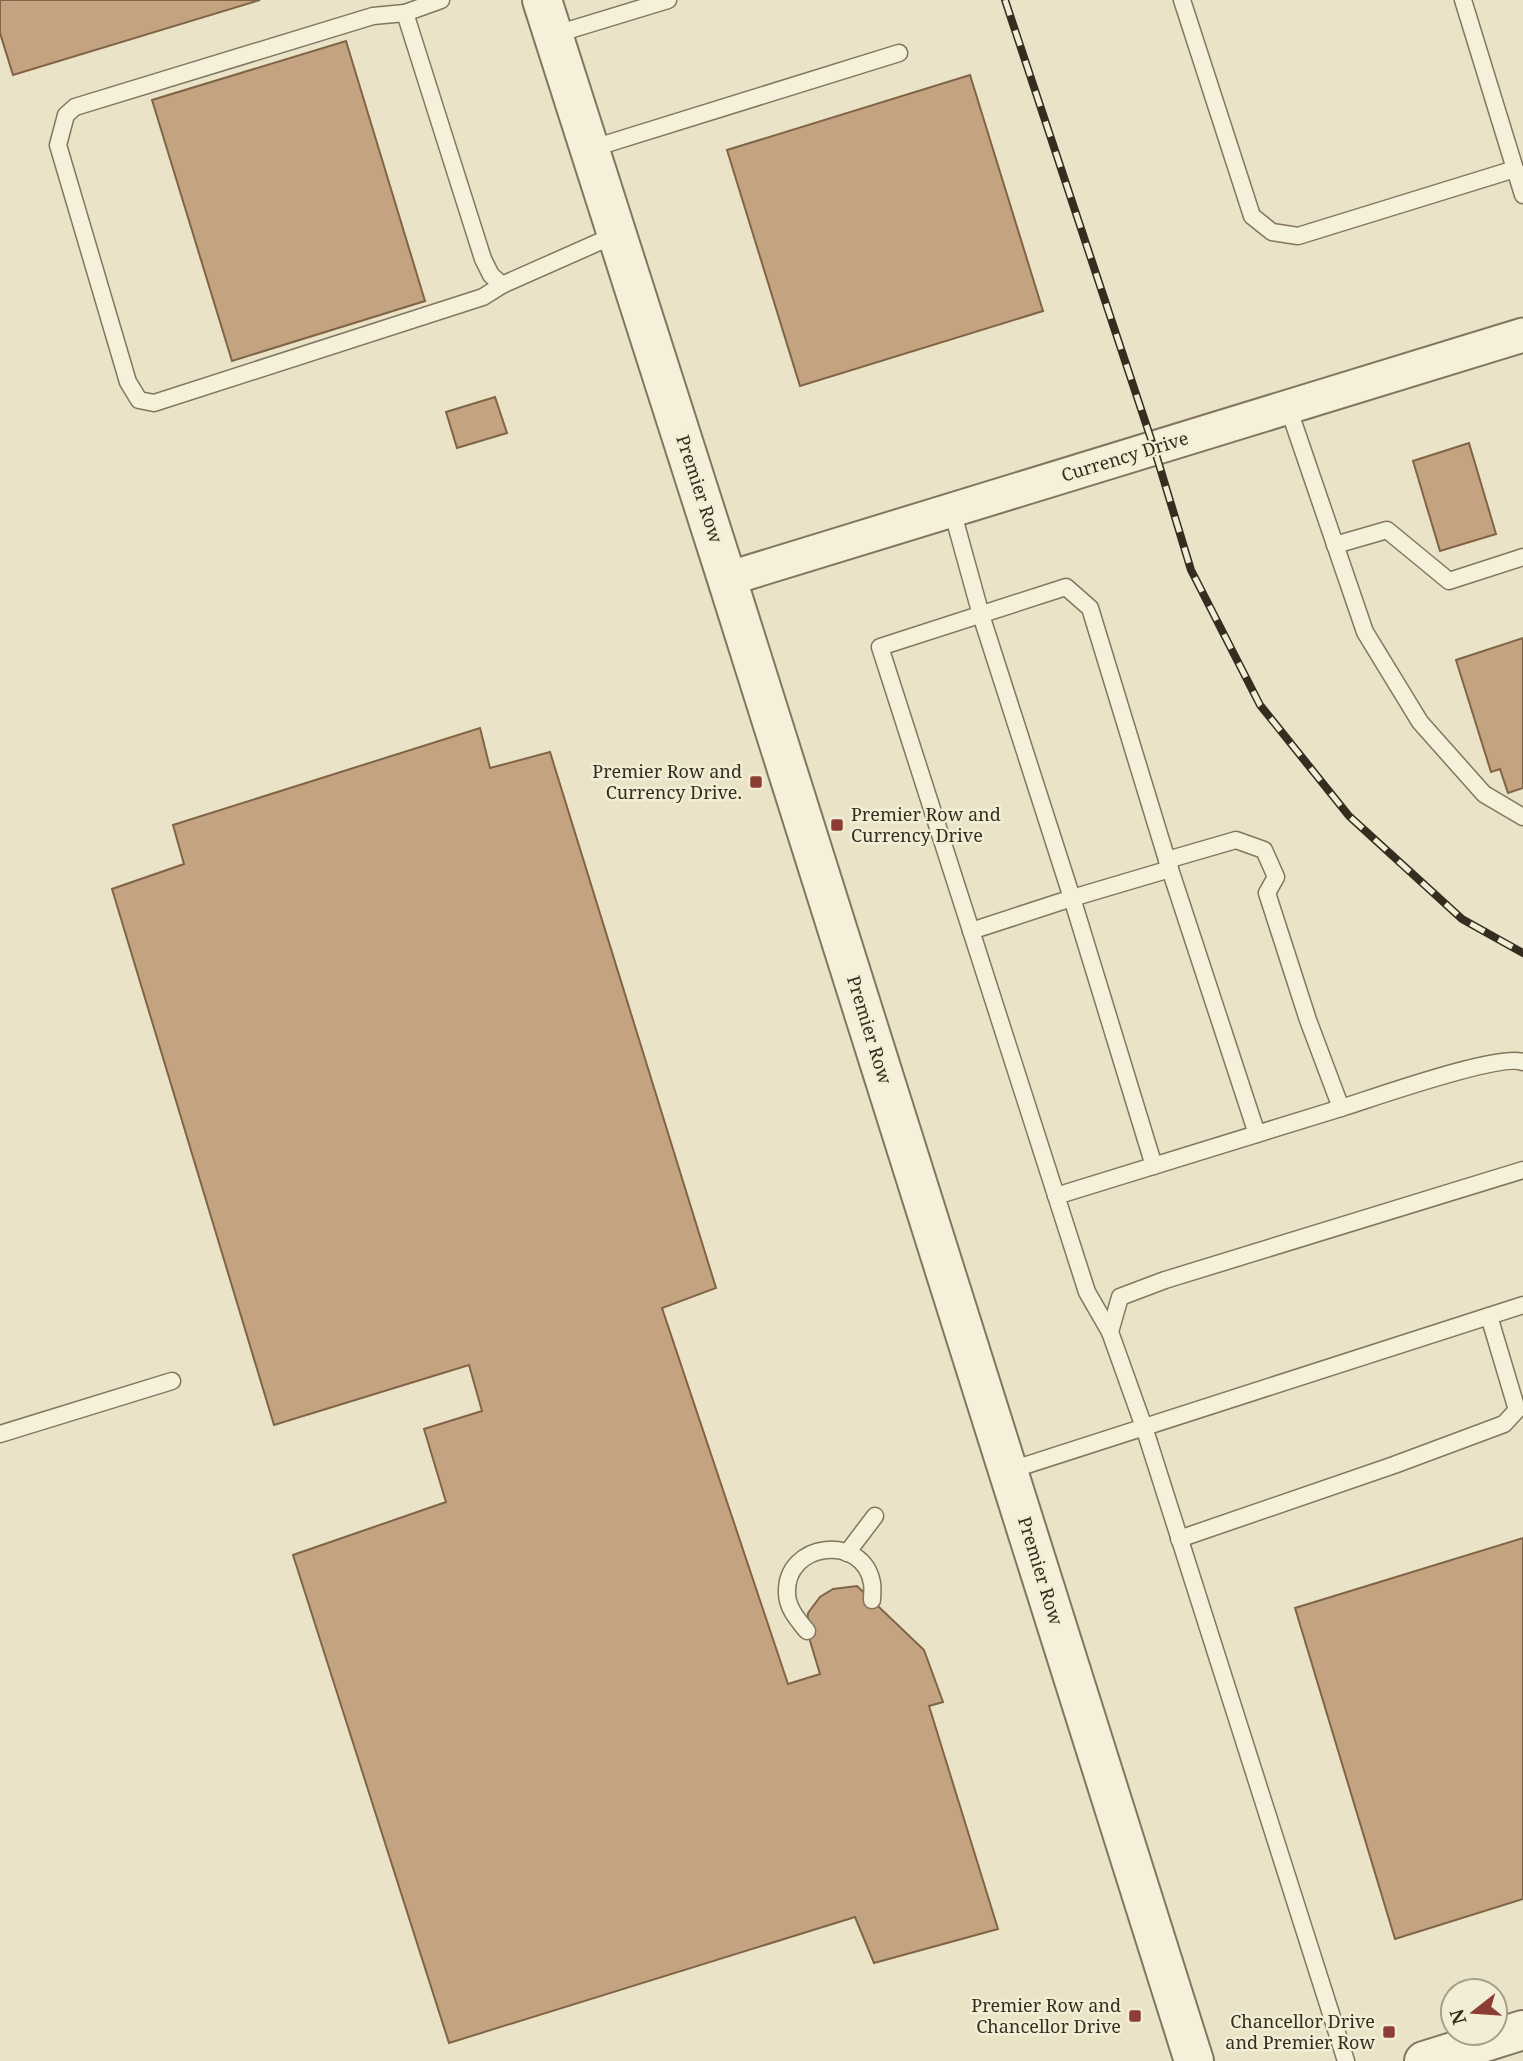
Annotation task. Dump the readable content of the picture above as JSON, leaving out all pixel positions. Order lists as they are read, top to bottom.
{
  "streets": {
    "street": ["Currency Drive", "Premier Row"]
  },
  "crossings": [
    ["Currency Drive", "Premier Row"]
  ],
  "places": {
    "transit": [
      "Premier Row and Currency Drive.",
      "Premier Row and Currency Drive",
      "Premier Row and Chancellor Drive",
      "Chancellor Drive and Premier Row"
    ]
  },
  "north": "left"
}
